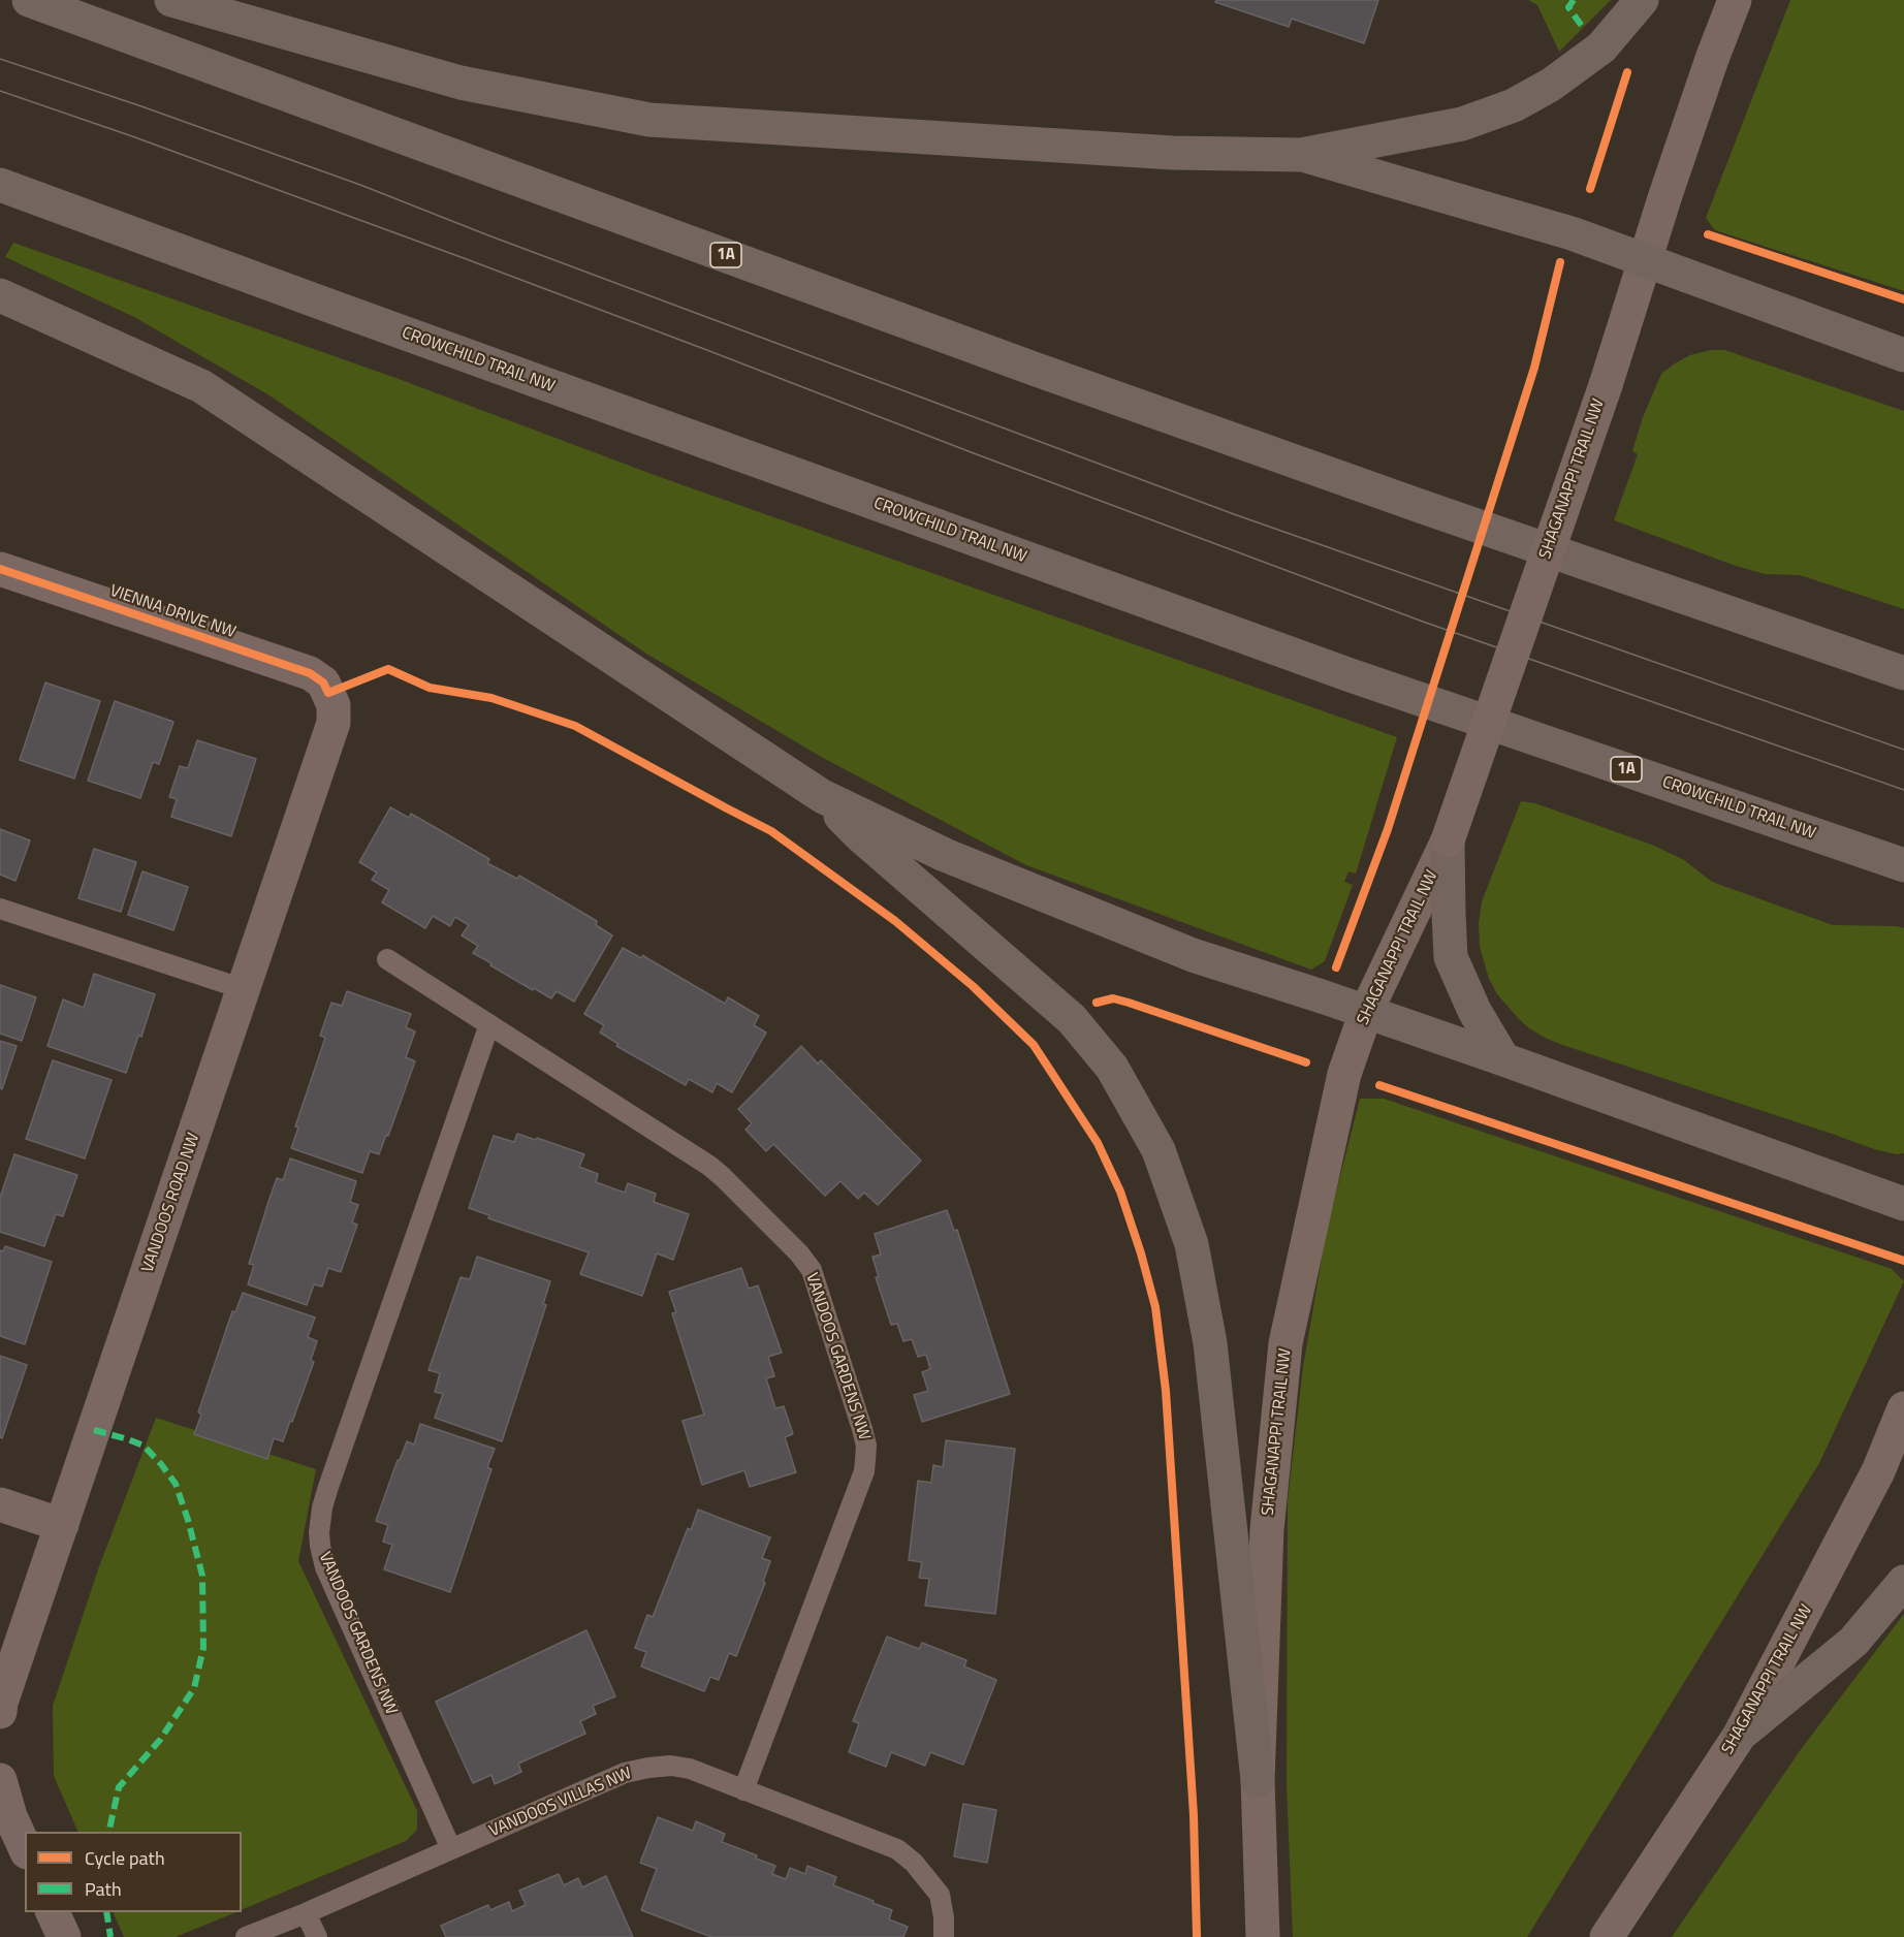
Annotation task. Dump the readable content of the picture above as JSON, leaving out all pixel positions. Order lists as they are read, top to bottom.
{
  "streets": {
    "highway": ["1A", "CROWCHILD TRAIL NW"],
    "main road": ["SHAGANAPPI TRAIL NW"],
    "street": ["VIENNA DRIVE NW", "VANDOOS ROAD NW"],
    "lane": ["VANDOOS GARDENS NW", "VANDOOS VILLAS NW"]
  },
  "crossings": [
    ["VIENNA DRIVE NW", "VANDOOS ROAD NW"],
    ["VANDOOS GARDENS NW", "VANDOOS VILLAS NW"]
  ],
  "legend": ["Cycle path", "Path"]
}
